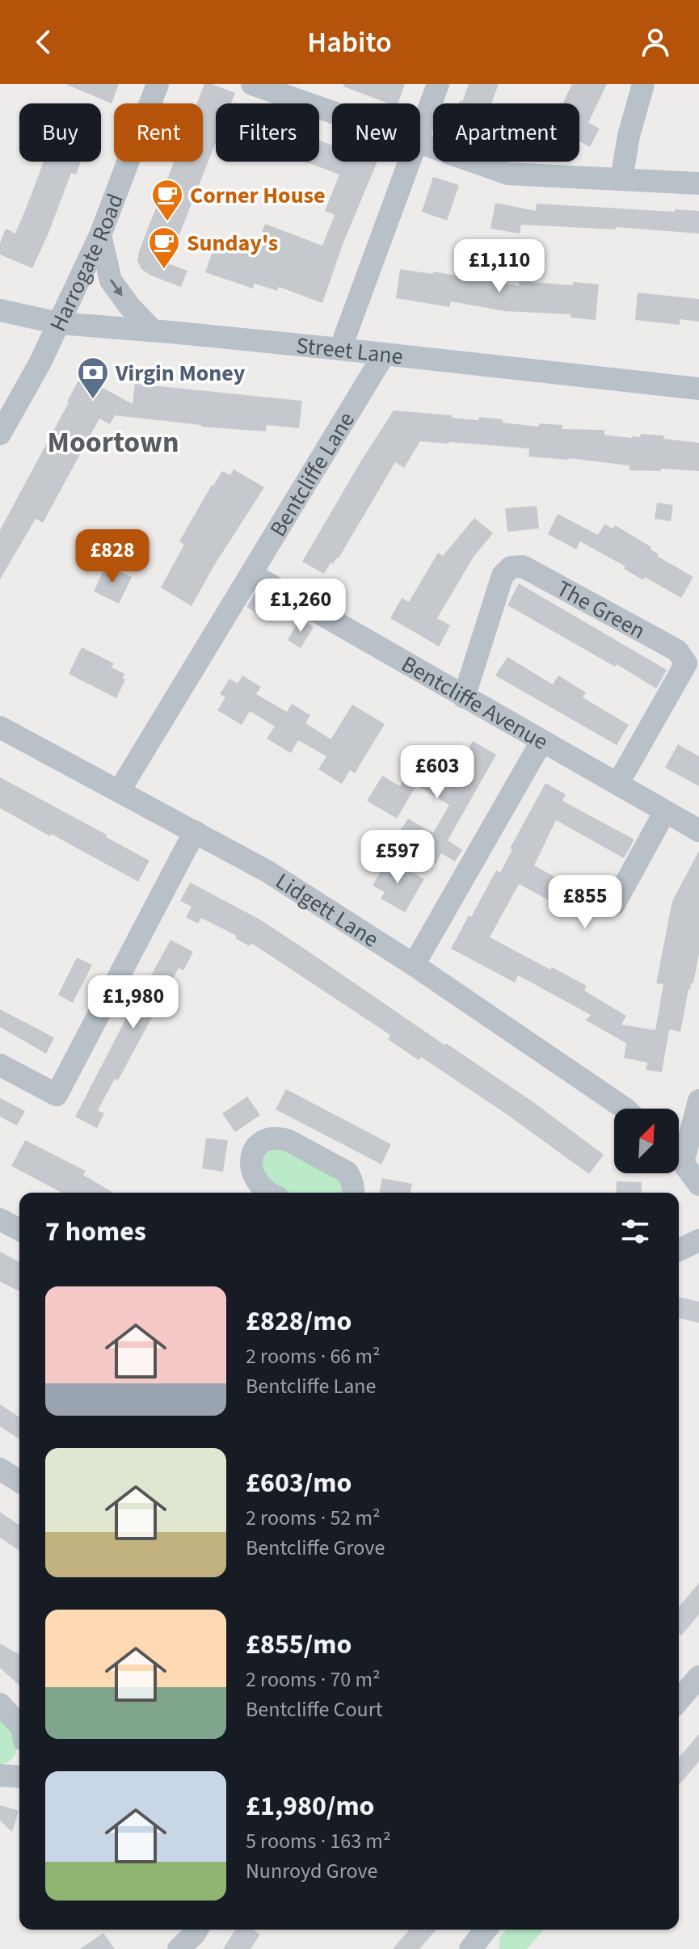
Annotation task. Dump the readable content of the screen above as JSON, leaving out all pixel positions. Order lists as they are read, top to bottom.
{
  "streets": {
    "street": [
      "Harrogate Road",
      "Street Lane",
      "Bentcliffe Lane",
      "The Green",
      "Bentcliffe Avenue",
      "Lidgett Lane"
    ]
  },
  "crossings": [
    ["Harrogate Road", "Street Lane"],
    ["Street Lane", "Bentcliffe Lane"],
    ["Bentcliffe Lane", "Bentcliffe Avenue"],
    ["Bentcliffe Lane", "Lidgett Lane"],
    ["The Green", "Bentcliffe Avenue"]
  ],
  "districts": ["Moortown"],
  "places": {
    "cafe": ["Corner House", "Sunday's"],
    "bank": ["Virgin Money"]
  },
  "north": "top right",
  "page": {
    "header": "Habito",
    "chip": [
      "Buy",
      "Rent",
      "Filters",
      "New",
      "Apartment"
    ],
    "price": [
      "£1,110",
      "£828",
      "£1,260",
      "£603",
      "£597",
      "£855",
      "£1,980"
    ],
    "heading": "7 homes",
    "list": [
      {
        "name": "£828/mo",
        "note": "2 rooms · 66 m² · Bentcliffe Lane"
      },
      {
        "name": "£603/mo",
        "note": "2 rooms · 52 m² · Bentcliffe Grove"
      },
      {
        "name": "£855/mo",
        "note": "2 rooms · 70 m² · Bentcliffe Court"
      },
      {
        "name": "£1,980/mo",
        "note": "5 rooms · 163 m² · Nunroyd Grove"
      }
    ]
  }
}
